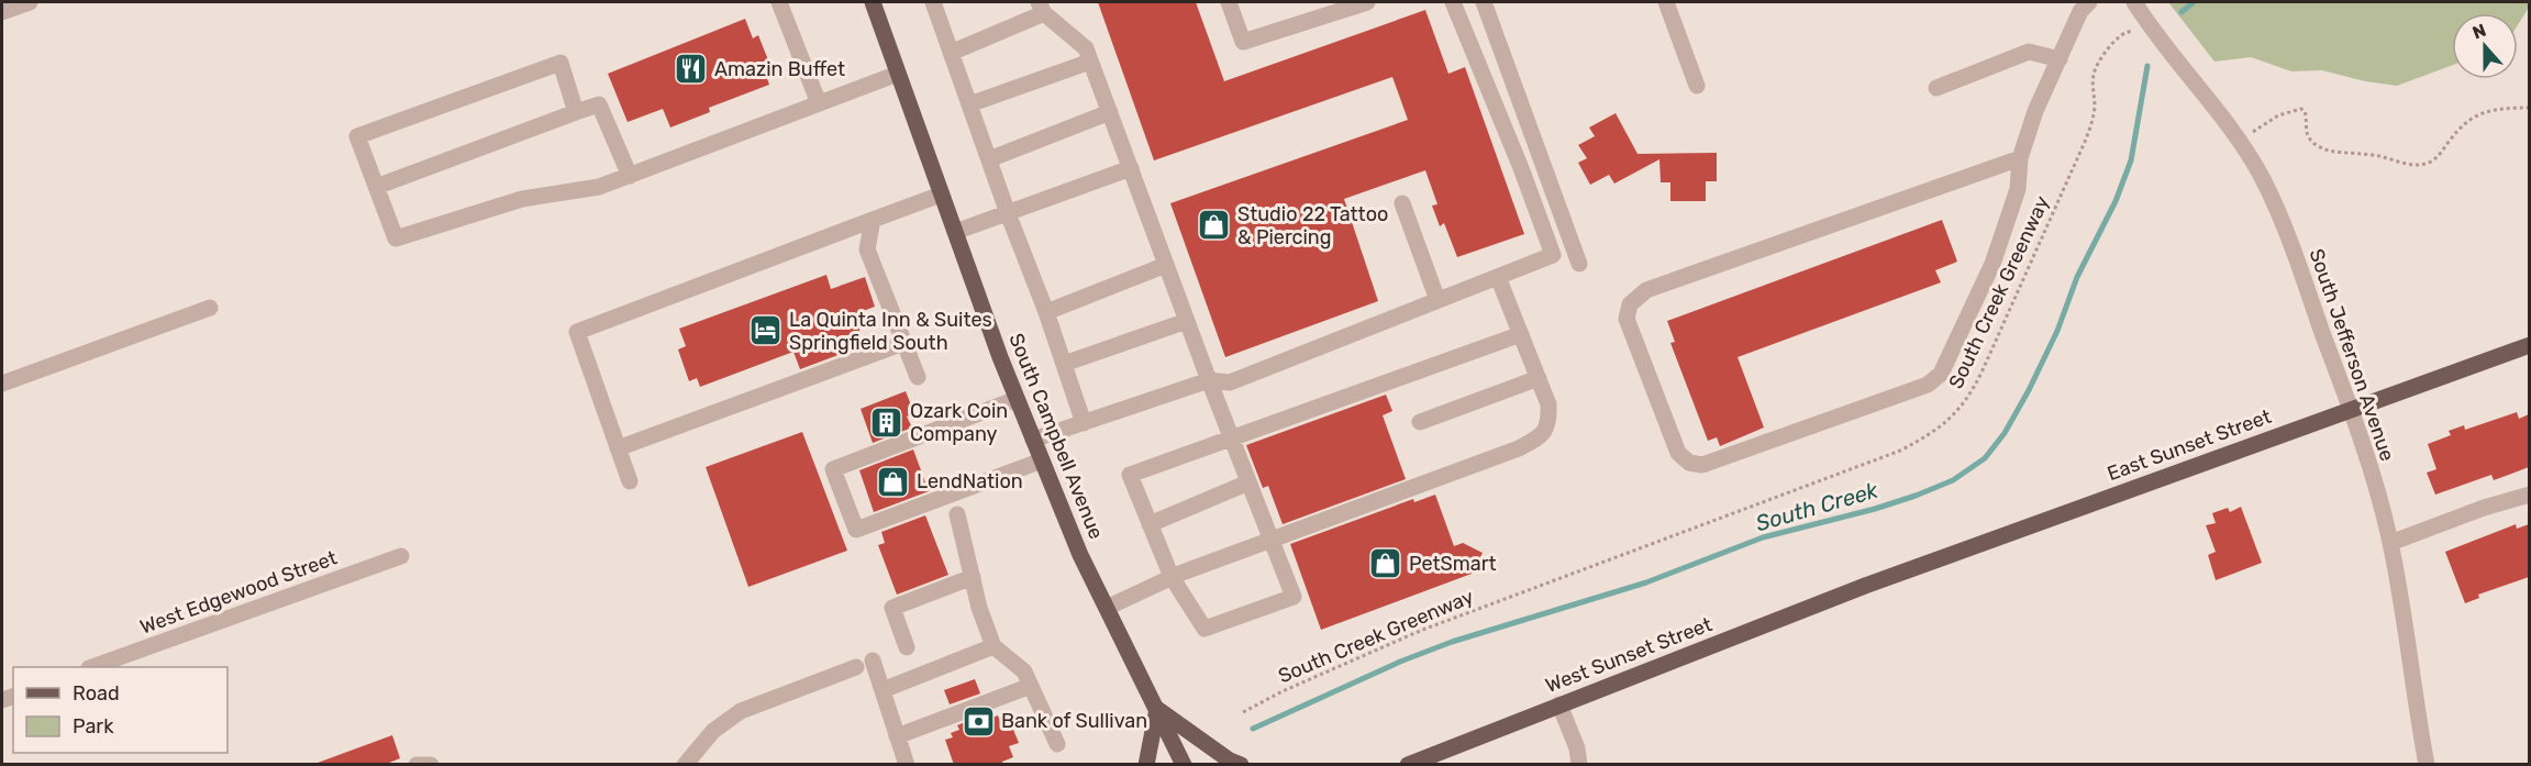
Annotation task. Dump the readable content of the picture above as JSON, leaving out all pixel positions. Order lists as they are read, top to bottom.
{
  "streets": {
    "main road": ["South Campbell Avenue", "East Sunset Street", "West Sunset Street"],
    "street": ["South Jefferson Avenue", "West Edgewood Street"],
    "path": ["South Creek Greenway"]
  },
  "crossings": [
    ["South Jefferson Avenue", "East Sunset Street"],
    ["East Sunset Street", "West Sunset Street"]
  ],
  "water": ["South Creek"],
  "places": {
    "restaurant": ["Amazin Buffet"],
    "shop": ["Studio 22 Tattoo & Piercing", "LendNation", "PetSmart"],
    "hotel": ["La Quinta Inn & Suites Springfield South"],
    "building": ["Ozark Coin Company"],
    "bank": ["Bank of Sullivan"]
  },
  "legend": ["Road", "Park"],
  "north": "top"
}
